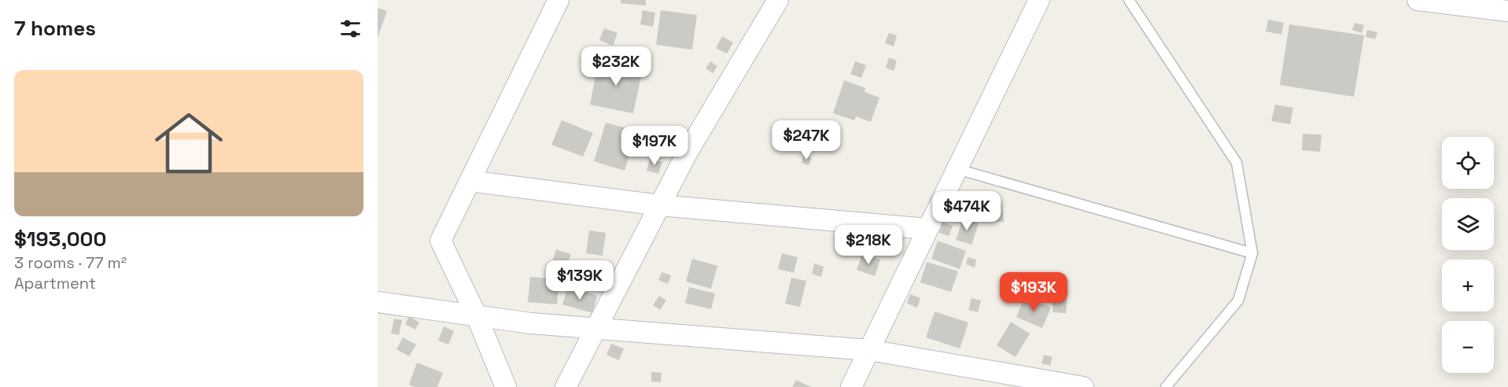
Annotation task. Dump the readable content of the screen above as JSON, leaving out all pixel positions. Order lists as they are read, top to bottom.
{
  "page": {
    "heading": "7 homes",
    "price": [
      "$232K",
      "$247K",
      "$197K",
      "$474K",
      "$218K",
      "$139K",
      "$193K"
    ],
    "list": [
      {
        "name": "$193,000",
        "note": "3 rooms · 77 m² · Apartment"
      }
    ],
    "map_buttons": ["+", "−"]
  }
}
